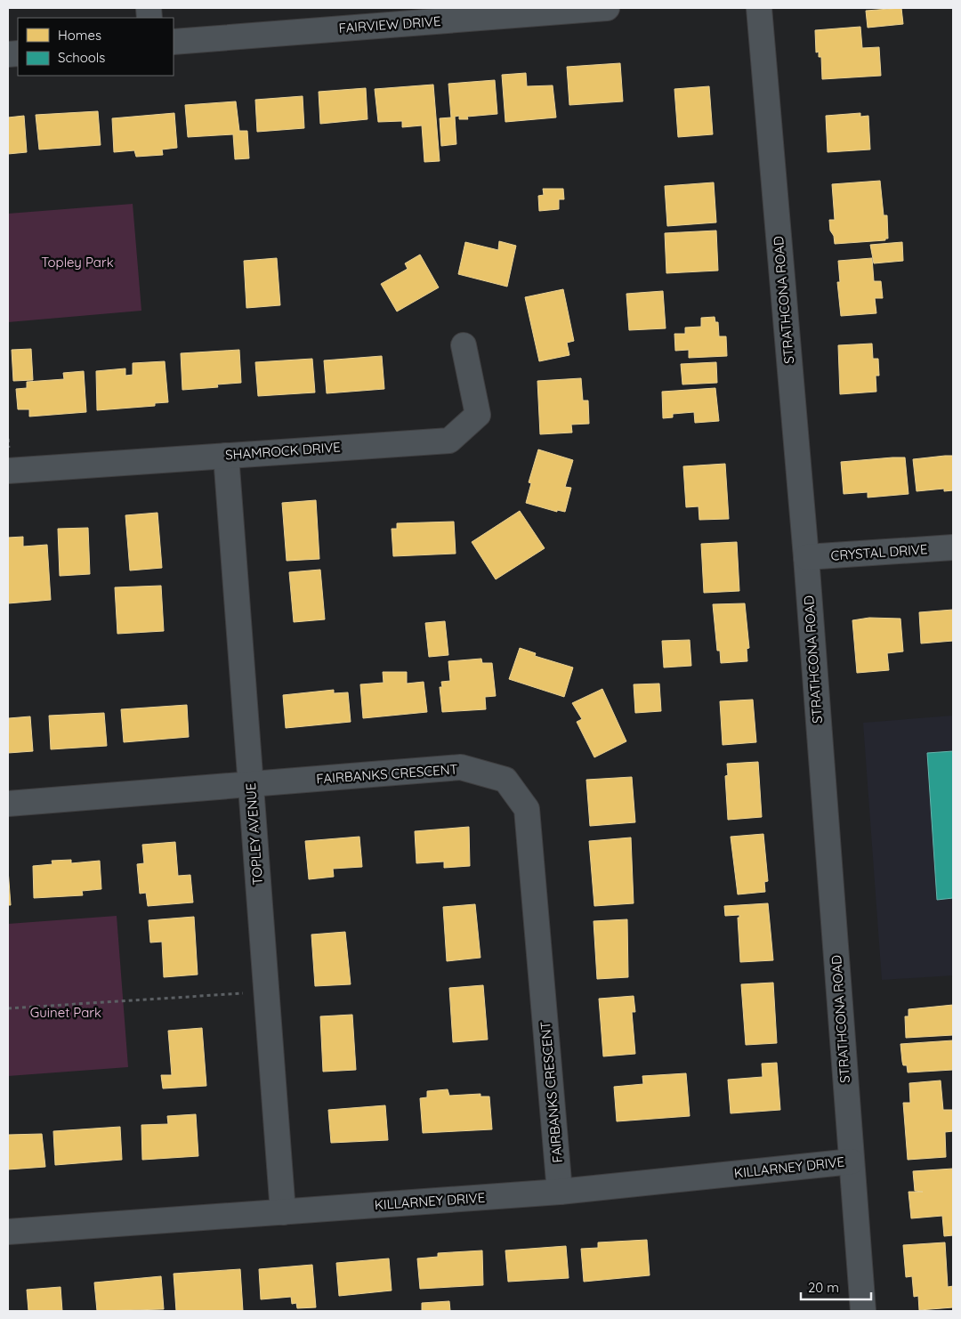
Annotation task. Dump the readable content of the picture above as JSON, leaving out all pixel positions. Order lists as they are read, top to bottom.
{
  "streets": {
    "street": [
      "FAIRVIEW DRIVE",
      "STRATHCONA ROAD",
      "SHAMROCK DRIVE",
      "CRYSTAL DRIVE",
      "FAIRBANKS CRESCENT",
      "TOPLEY AVENUE",
      "KILLARNEY DRIVE"
    ]
  },
  "crossings": [
    ["STRATHCONA ROAD", "CRYSTAL DRIVE"],
    ["STRATHCONA ROAD", "KILLARNEY DRIVE"],
    ["SHAMROCK DRIVE", "TOPLEY AVENUE"],
    ["FAIRBANKS CRESCENT", "TOPLEY AVENUE"],
    ["FAIRBANKS CRESCENT", "KILLARNEY DRIVE"],
    ["TOPLEY AVENUE", "KILLARNEY DRIVE"]
  ],
  "parks": ["Topley Park", "Guinet Park"],
  "legend": ["Homes", "Schools"],
  "scale_bar": "20 m"
}
